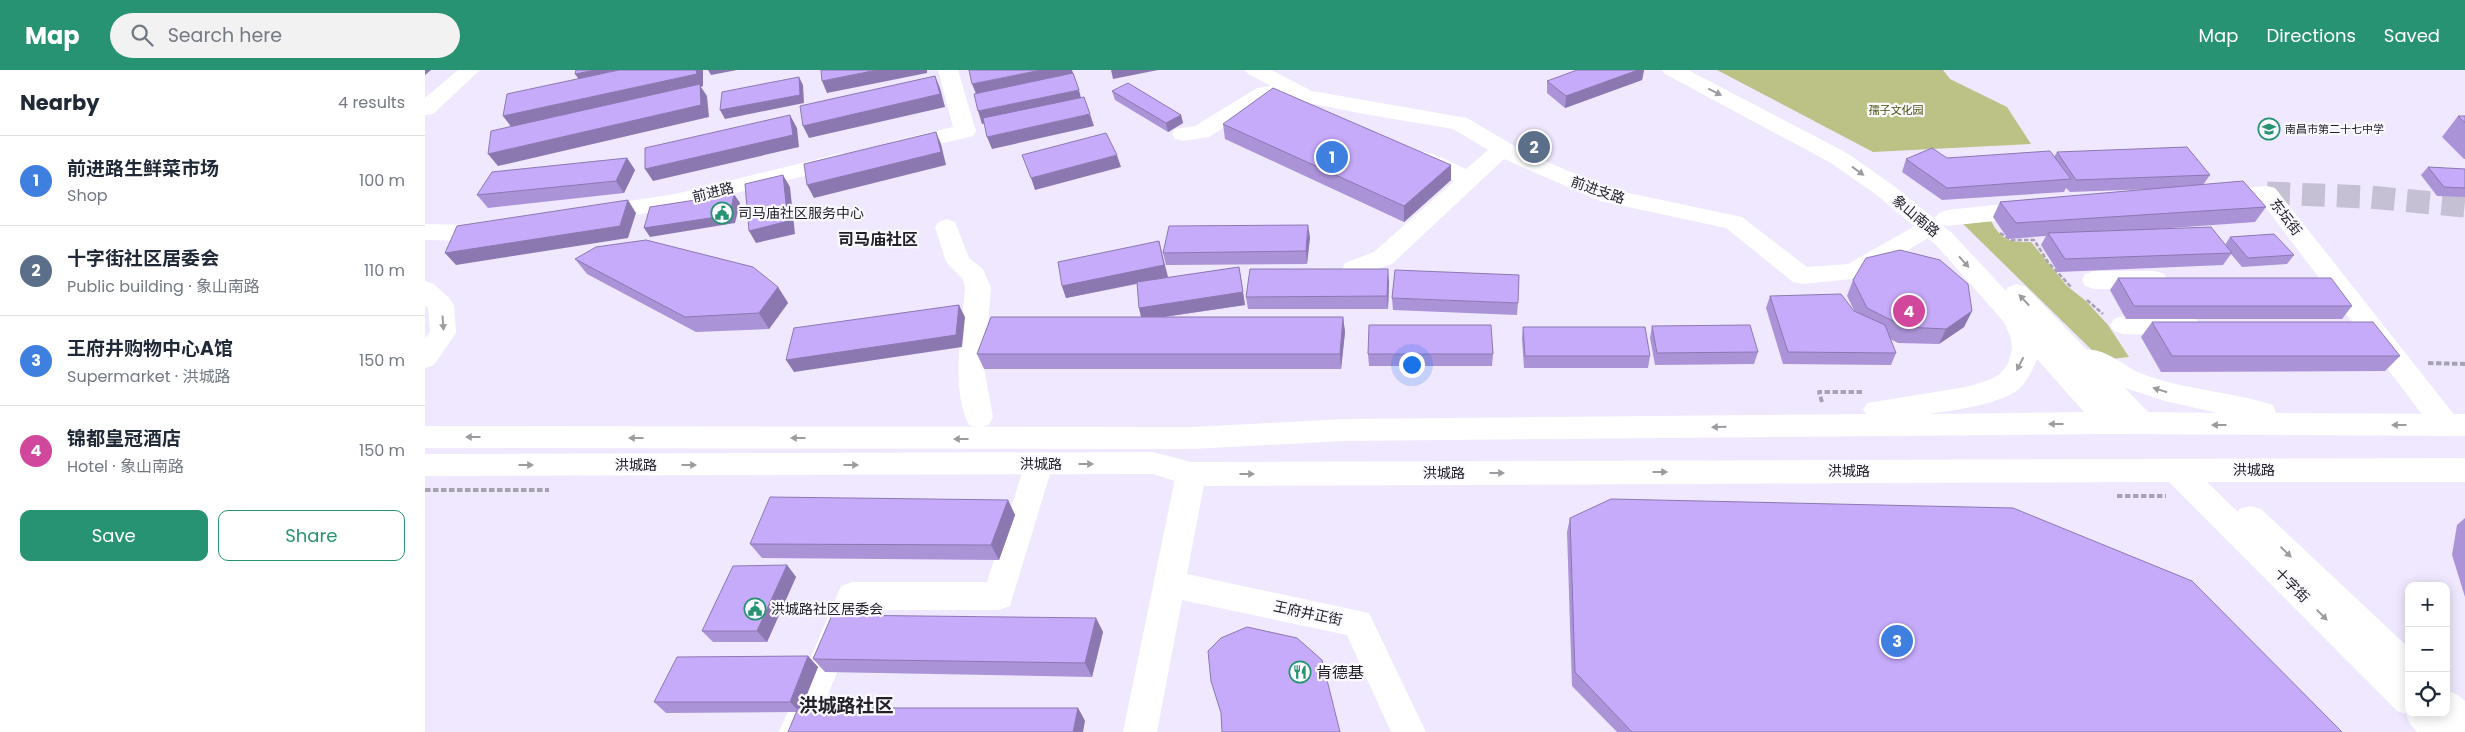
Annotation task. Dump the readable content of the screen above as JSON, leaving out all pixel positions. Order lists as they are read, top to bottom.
{
  "streets": {
    "main road": [
      "前进支路",
      "前进路",
      "象山南路",
      "东坛街",
      "洪城路",
      "十字街",
      "王府井正街"
    ]
  },
  "crossings": [
    ["前进支路", "象山南路"],
    ["象山南路", "洪城路"],
    ["东坛街", "洪城路"],
    ["洪城路", "十字街"]
  ],
  "one_way": ["十字街"],
  "districts": ["司马庙社区", "洪城路社区"],
  "parks": ["孺子文化园"],
  "places": {
    "school or university": ["南昌市第二十七中学"],
    "public building": ["司马庙社区服务中心", "洪城路社区居委会"],
    "restaurant": ["肯德基"]
  },
  "page": {
    "header": "Map",
    "search": "Search here",
    "nav": ["Map", "Directions", "Saved"],
    "heading": ["Nearby", "4 results"],
    "pins": [
      "2",
      "1",
      "4",
      "3"
    ],
    "list": [
      {
        "mark": "1",
        "name": "前进路生鲜菜市场",
        "note": "Shop",
        "value": "100 m"
      },
      {
        "mark": "2",
        "name": "十字街社区居委会",
        "note": "Public building · 象山南路",
        "value": "110 m"
      },
      {
        "mark": "3",
        "name": "王府井购物中心A馆",
        "note": "Supermarket · 洪城路",
        "value": "150 m"
      },
      {
        "mark": "4",
        "name": "锦都皇冠酒店",
        "note": "Hotel · 象山南路",
        "value": "150 m"
      }
    ],
    "buttons": ["Save", "Share"],
    "map_buttons": ["+", "−"]
  }
}
